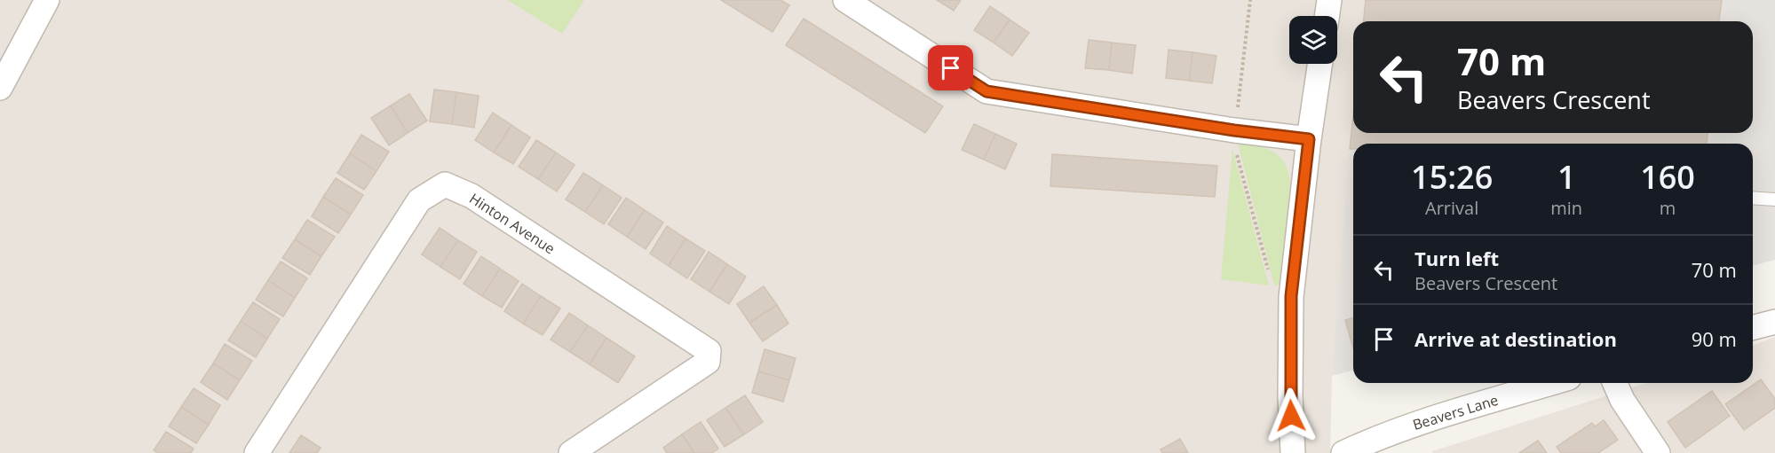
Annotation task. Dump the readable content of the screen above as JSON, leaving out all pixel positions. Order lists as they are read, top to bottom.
{
  "streets": {
    "street": ["Hinton Avenue", "Beavers Lane"]
  },
  "page": {
    "turn": ["70 m", "Beavers Crescent"],
    "eta": [
      "15:26",
      "Arrival",
      "1",
      "min",
      "160",
      "m"
    ],
    "list": [
      {
        "name": "Turn left",
        "note": "Beavers Crescent",
        "value": "70 m"
      },
      {
        "name": "Arrive at destination",
        "value": "90 m"
      }
    ]
  }
}
